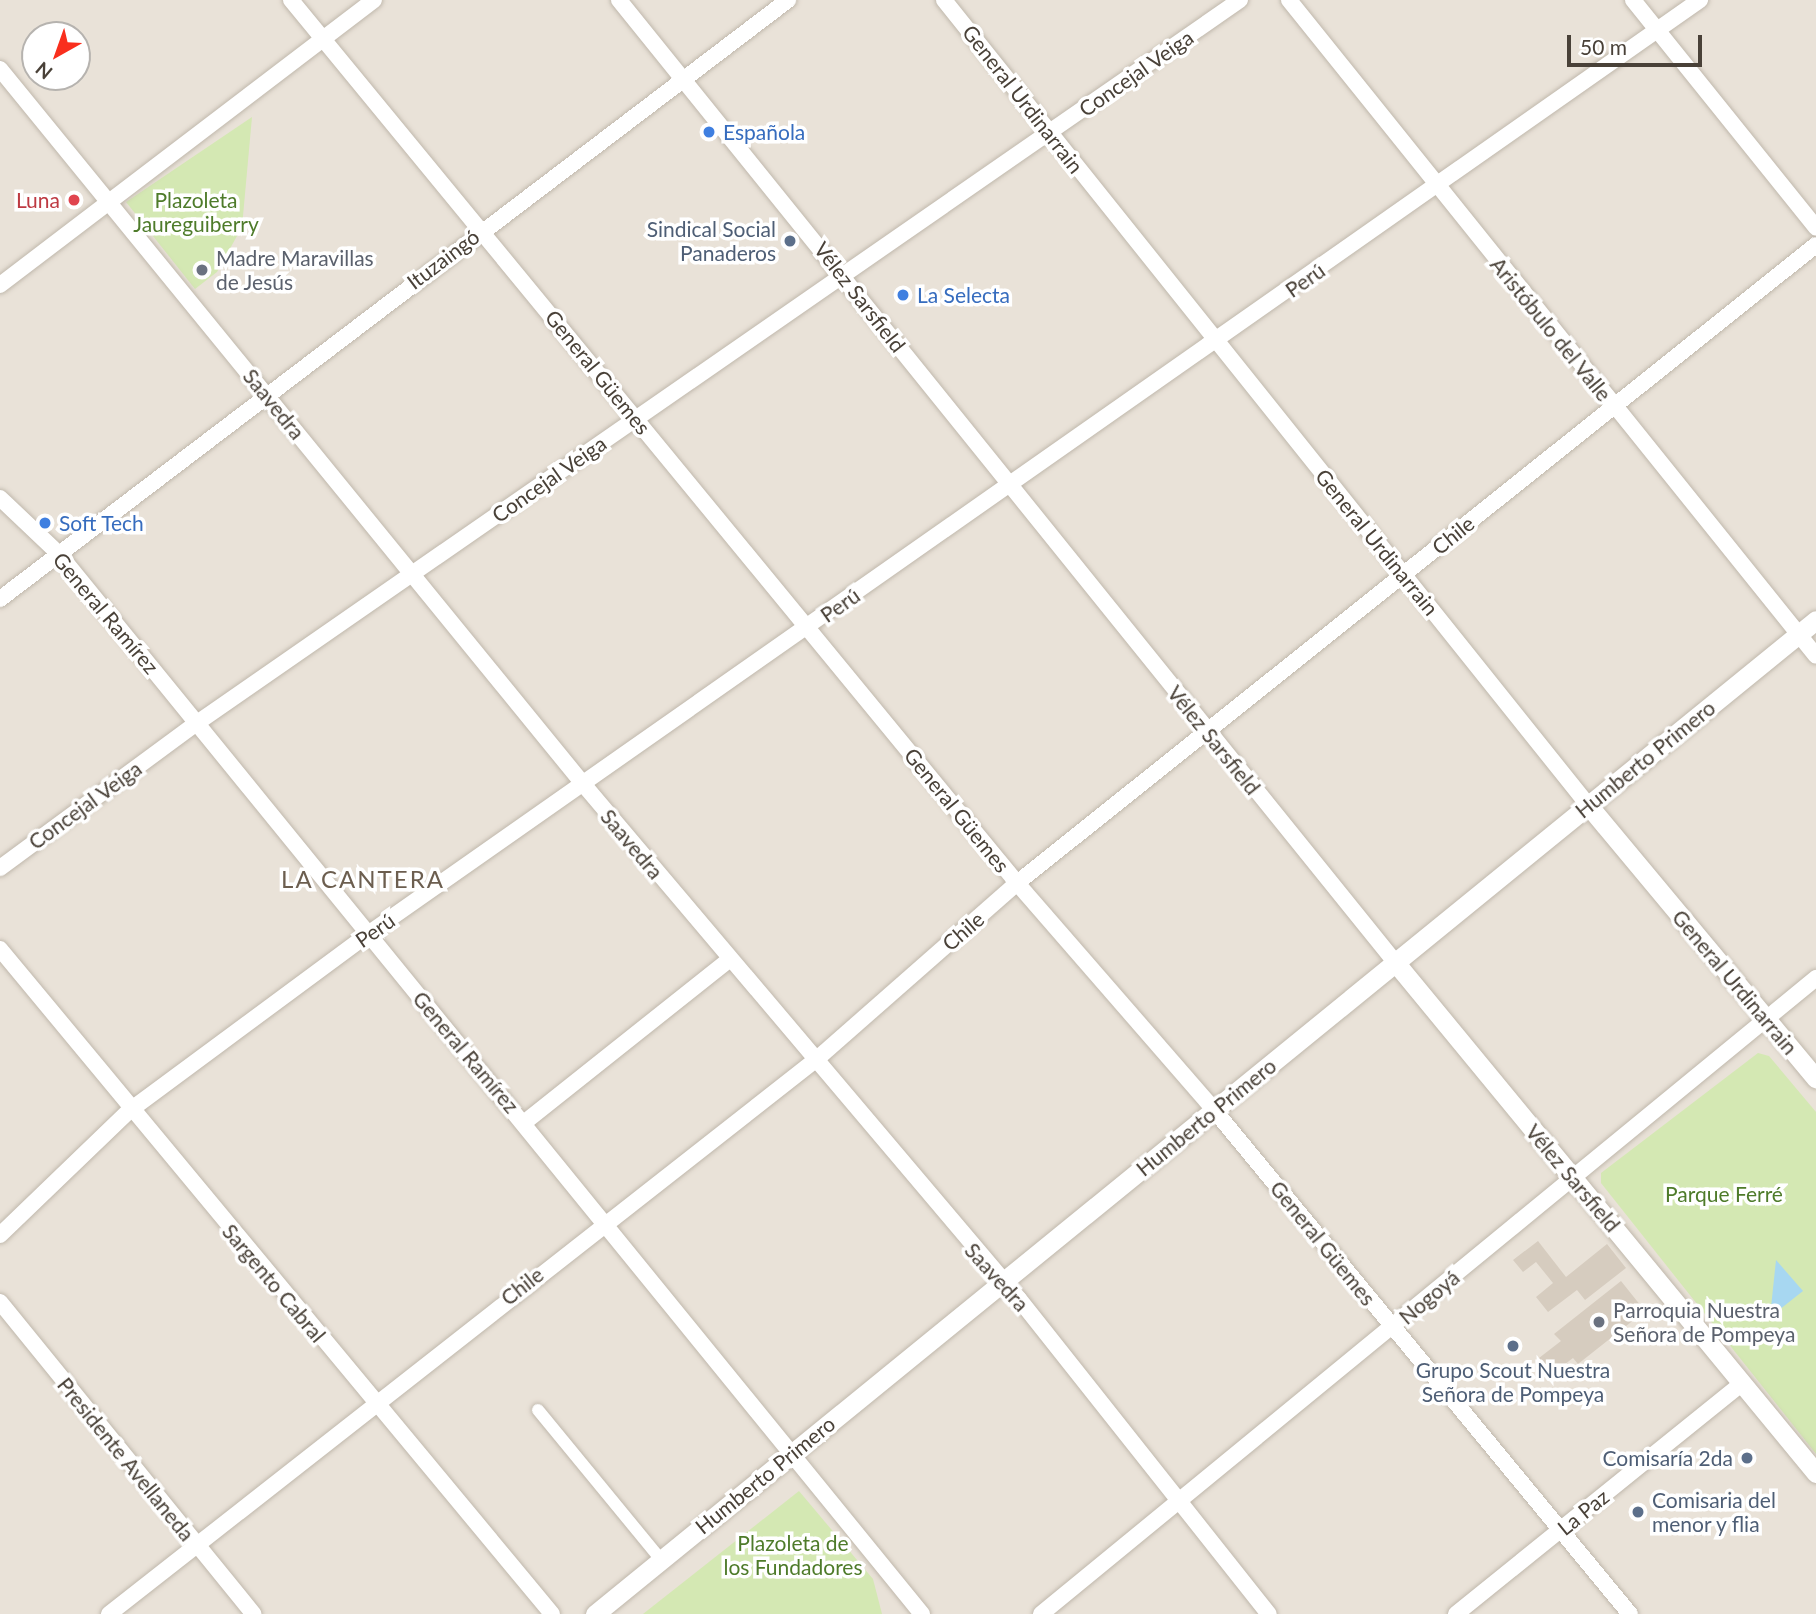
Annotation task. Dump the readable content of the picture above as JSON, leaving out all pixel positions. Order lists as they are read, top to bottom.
{
  "streets": {
    "street": [
      "Concejal Veiga",
      "General Urdinarrain",
      "Ituzaingó",
      "Perú",
      "Vélez Sarsfield",
      "Aristóbulo del Valle",
      "General Güemes",
      "Saavedra",
      "Chile",
      "General Ramírez",
      "Humberto Primero",
      "Sargento Cabral",
      "Nogoyá",
      "Presidente Avellaneda",
      "La Paz"
    ]
  },
  "crossings": [
    ["Concejal Veiga", "General Urdinarrain"],
    ["Concejal Veiga", "Vélez Sarsfield"],
    ["Concejal Veiga", "General Güemes"],
    ["Concejal Veiga", "Saavedra"],
    ["Concejal Veiga", "General Ramírez"],
    ["General Urdinarrain", "Perú"],
    ["General Urdinarrain", "Chile"],
    ["General Urdinarrain", "Humberto Primero"],
    ["General Urdinarrain", "Nogoyá"],
    ["Ituzaingó", "Vélez Sarsfield"],
    ["Ituzaingó", "General Güemes"],
    ["Ituzaingó", "Saavedra"],
    ["Ituzaingó", "General Ramírez"],
    ["Perú", "Vélez Sarsfield"],
    ["Perú", "Aristóbulo del Valle"],
    ["Perú", "General Güemes"],
    ["Perú", "Saavedra"],
    ["Perú", "General Ramírez"],
    ["Perú", "Sargento Cabral"],
    ["Vélez Sarsfield", "Chile"],
    ["Vélez Sarsfield", "Humberto Primero"],
    ["Vélez Sarsfield", "Nogoyá"],
    ["Vélez Sarsfield", "La Paz"],
    ["Aristóbulo del Valle", "Chile"],
    ["Aristóbulo del Valle", "Humberto Primero"],
    ["General Güemes", "Chile"],
    ["General Güemes", "Humberto Primero"],
    ["General Güemes", "Nogoyá"],
    ["General Güemes", "La Paz"],
    ["Saavedra", "Chile"],
    ["Saavedra", "Humberto Primero"],
    ["Saavedra", "Nogoyá"],
    ["Chile", "General Ramírez"],
    ["Chile", "Sargento Cabral"],
    ["Chile", "Presidente Avellaneda"],
    ["General Ramírez", "Humberto Primero"]
  ],
  "districts": ["LA CANTERA"],
  "parks": ["Plazoleta Jaureguiberry", "Parque Ferré", "Plazoleta de los Fundadores"],
  "places": [
    "Española",
    "Luna",
    "Sindical Social Panaderos",
    "Madre Maravillas de Jesús",
    "La Selecta",
    "Soft Tech",
    "Parroquia Nuestra Señora de Pompeya",
    "Grupo Scout Nuestra Señora de Pompeya",
    "Comisaría 2da",
    "Comisaria del menor y flia"
  ],
  "scale_bar": "50 m",
  "north": "bottom left"
}
